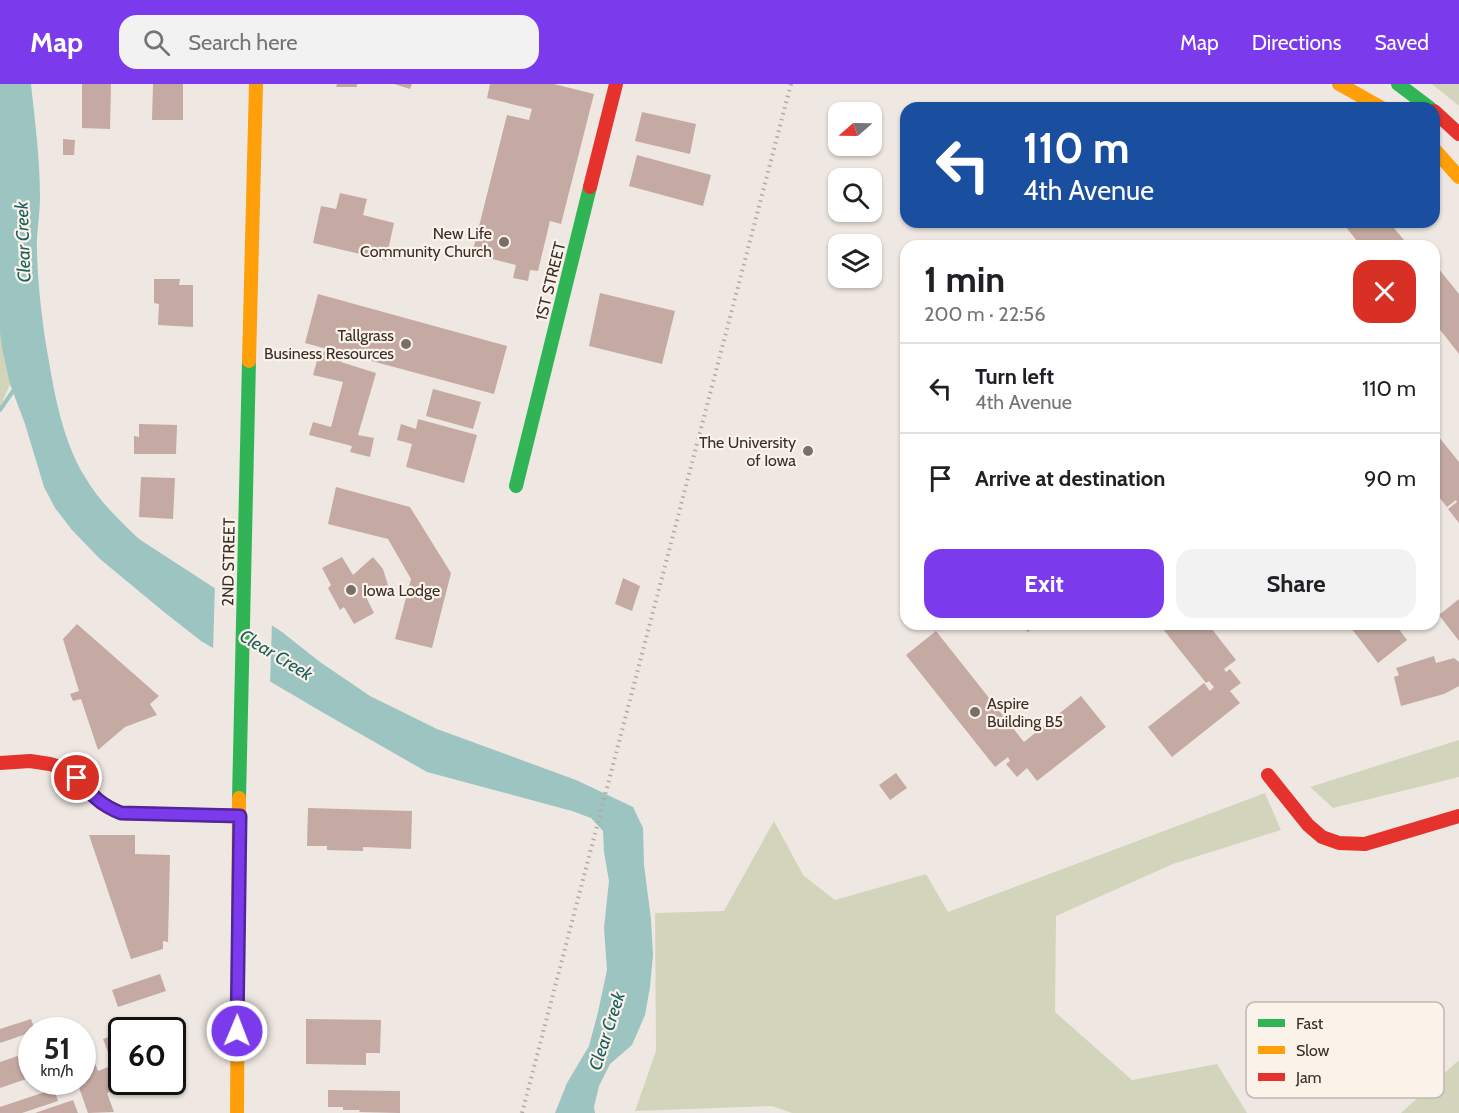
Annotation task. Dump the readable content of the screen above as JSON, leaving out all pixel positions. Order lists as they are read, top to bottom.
{
  "streets": {
    "main road": ["1ST STREET", "2ND STREET"]
  },
  "water": ["Clear Creek"],
  "places": [
    "New Life Community Church",
    "Tallgrass Business Resources",
    "The University of Iowa",
    "Iowa Lodge",
    "Aspire Building B5"
  ],
  "legend": ["Fast", "Slow", "Jam"],
  "north": "left",
  "page": {
    "header": "Map",
    "search": "Search here",
    "nav": ["Map", "Directions", "Saved"],
    "turn": ["110 m", "4th Avenue"],
    "heading": ["1 min", "200 m · 22:56"],
    "list": [
      {
        "name": "Turn left",
        "note": "4th Avenue",
        "value": "110 m"
      },
      {
        "name": "Arrive at destination",
        "value": "90 m"
      }
    ],
    "buttons": ["Exit", "Share"],
    "speed": "51 km/h",
    "limit": "60"
  }
}
